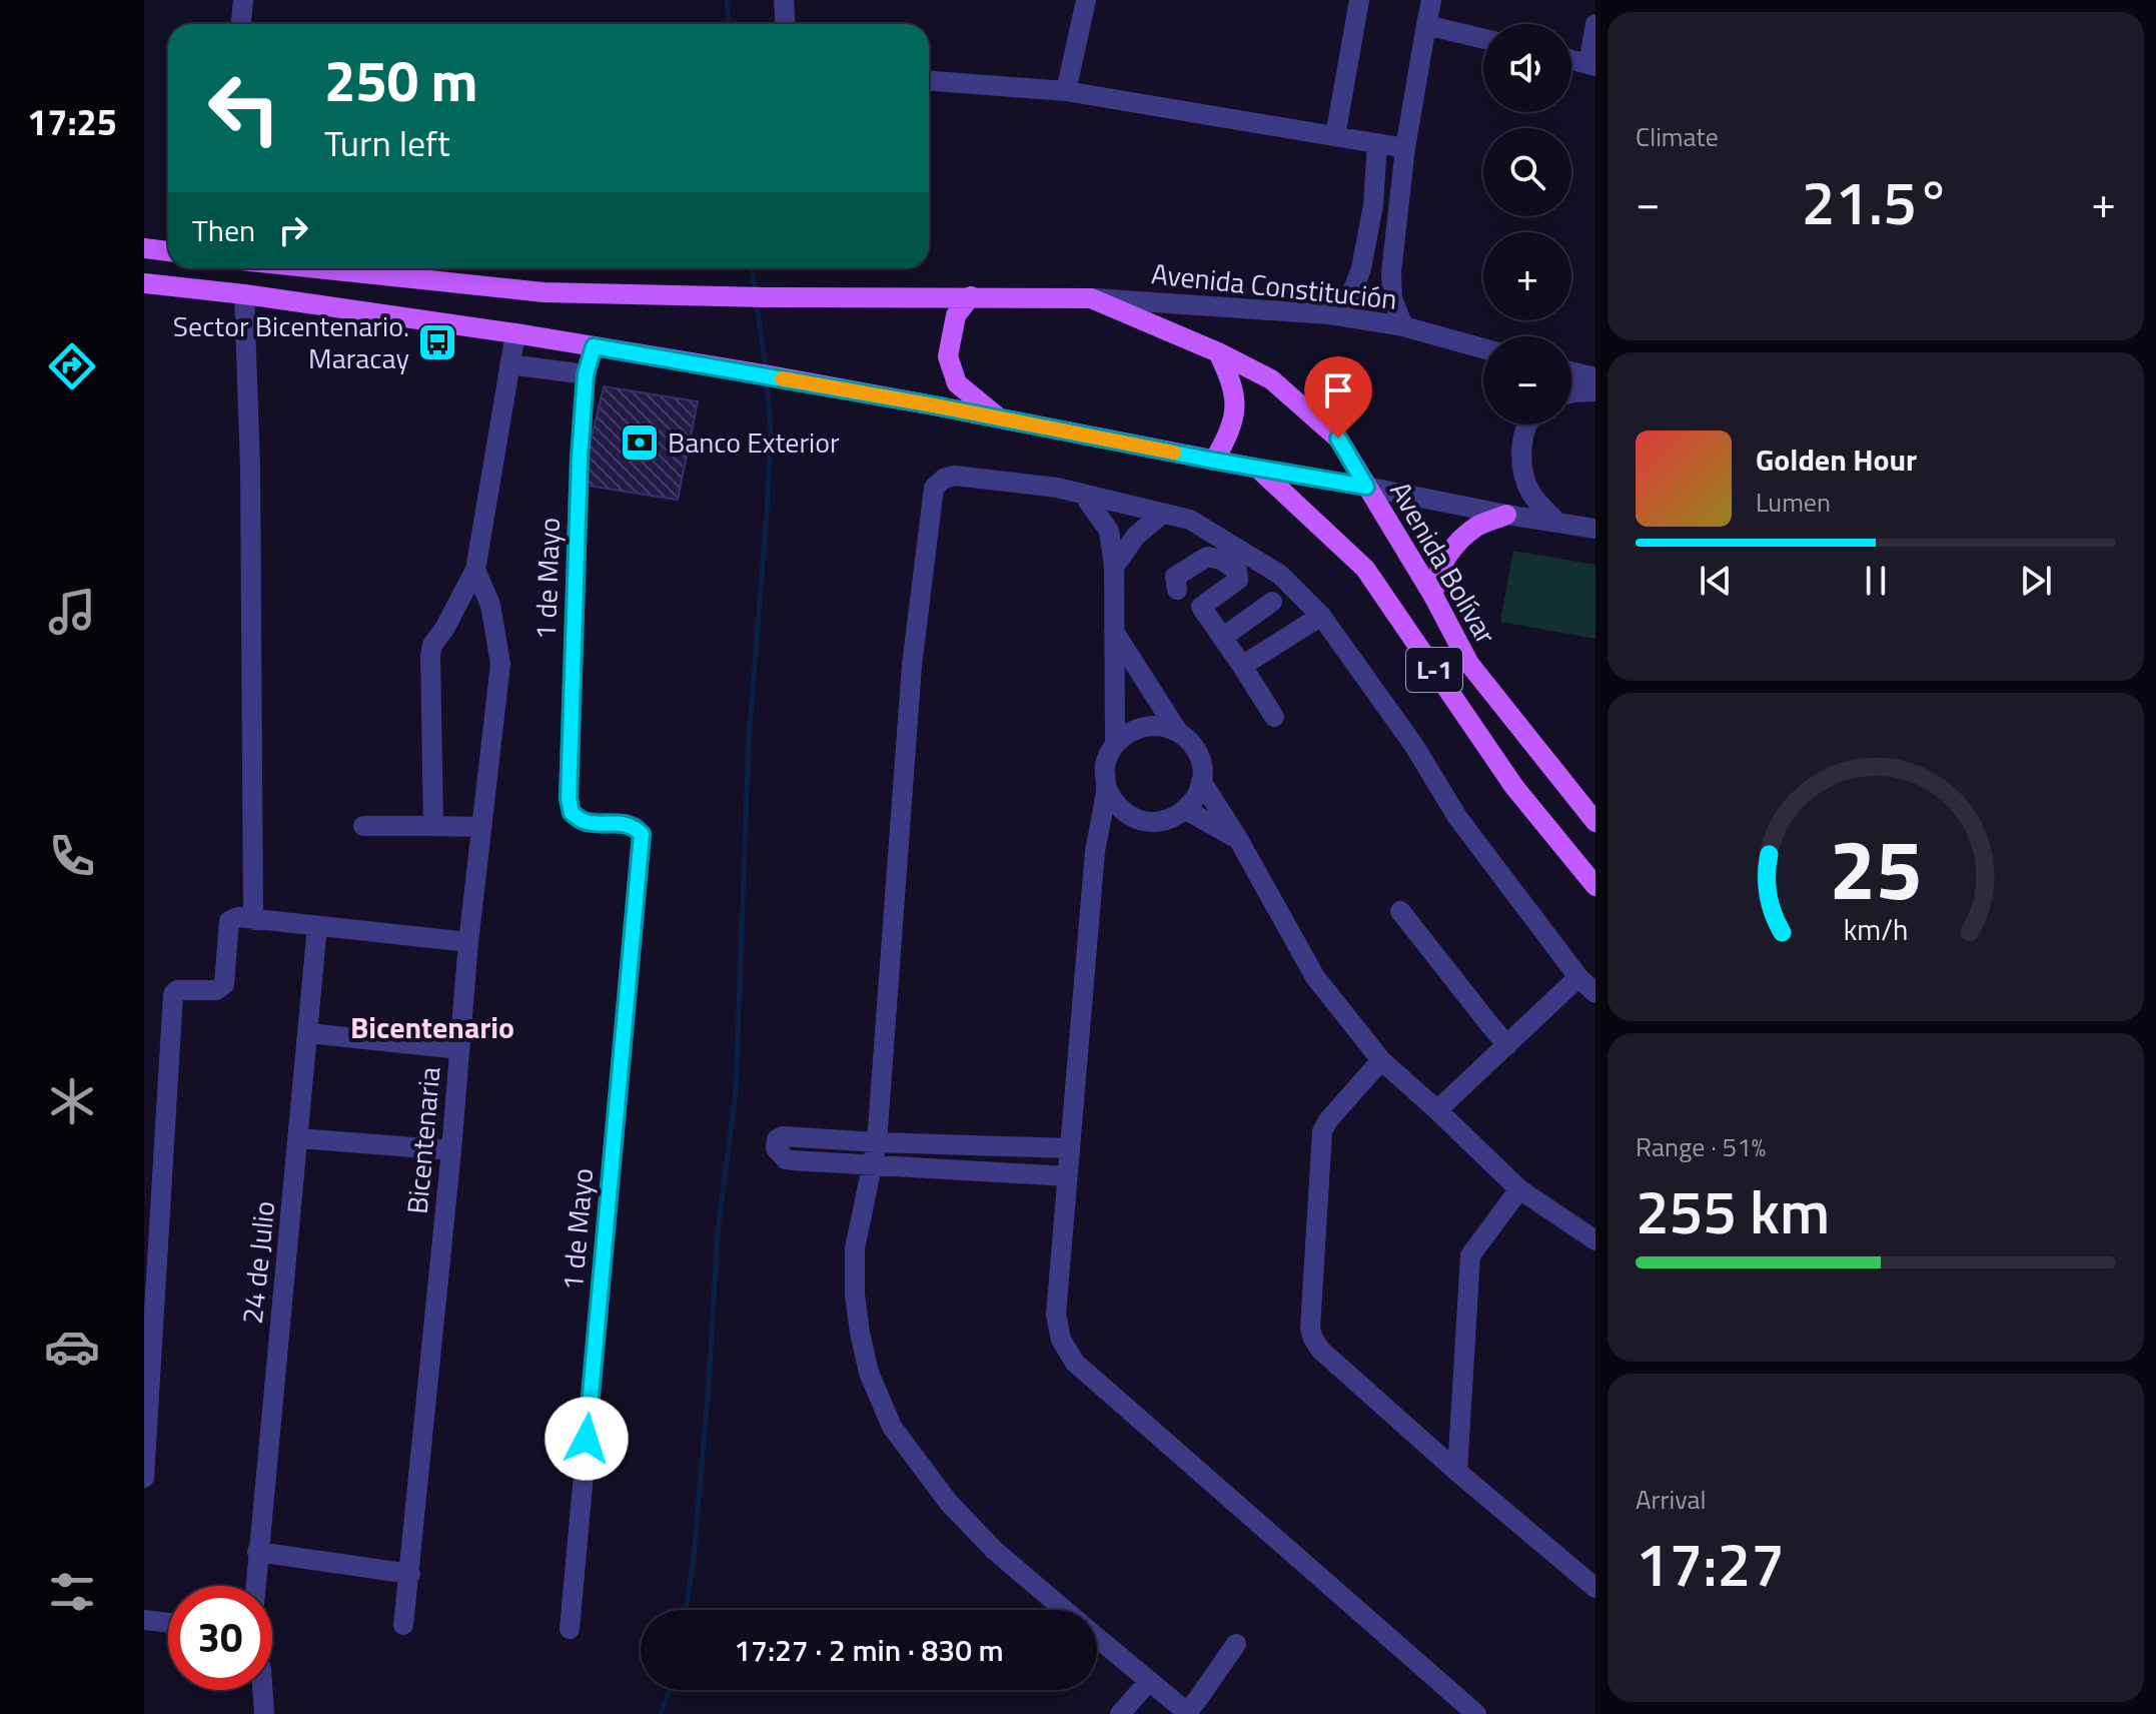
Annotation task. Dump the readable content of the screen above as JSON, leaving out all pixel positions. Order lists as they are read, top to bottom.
{
  "streets": {
    "main road": ["Avenida Bolívar", "L-1"],
    "street": [
      "Avenida Constitución",
      "1 de Mayo",
      "Bicentenaria",
      "24 de Julio"
    ]
  },
  "crossings": [
    ["Avenida Constitución", "Avenida Bolívar"],
    ["Avenida Constitución", "L-1"],
    ["Avenida Bolívar", "L-1"]
  ],
  "districts": ["Bicentenario"],
  "places": {
    "bus stop": ["Sector Bicentenario. Maracay"],
    "bank": ["Banco Exterior"]
  },
  "page": {
    "tabs": "17:25",
    "tile": [
      "Climate",
      ["Range · 51%", "255 km"],
      ["Arrival", "17:27"]
    ],
    "map_buttons": ["+", "−"],
    "turn": ["250 m", "Turn left"],
    "heat": ["−", "21.5°", "+"],
    "then": "Then",
    "song": ["Golden Hour", "Lumen"],
    "limit": "30",
    "trip": "17:27 · 2 min · 830 m",
    "gauge": ["25", "km/h"]
  }
}
